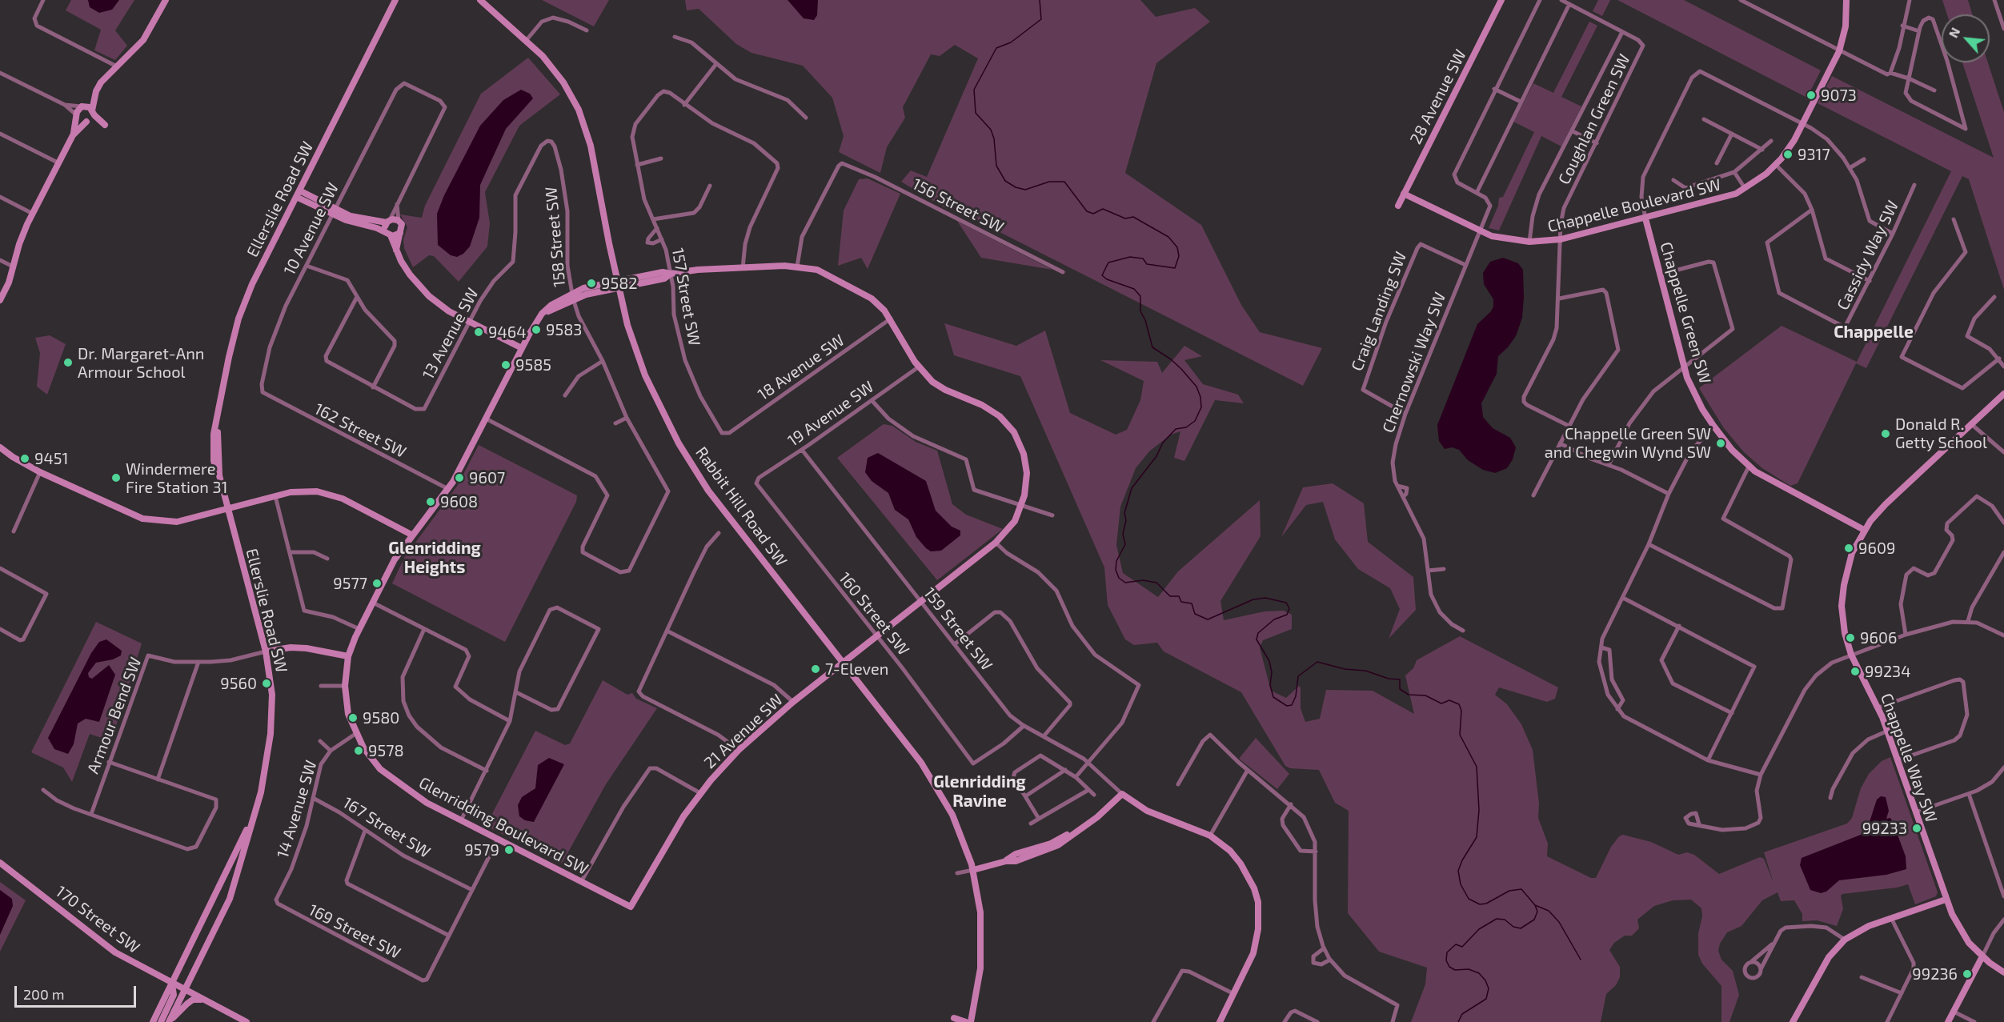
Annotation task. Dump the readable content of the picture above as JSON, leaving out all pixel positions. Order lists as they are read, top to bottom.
{
  "streets": {
    "street": [
      "28 Avenue SW",
      "Coughlan Green SW",
      "Ellerslie Road SW",
      "156 Street SW",
      "Chappelle Boulevard SW",
      "10 Avenue SW",
      "158 Street SW",
      "Cassidy Way SW",
      "157 Street SW",
      "Craig Landing SW",
      "Chappelle Green SW",
      "13 Avenue SW",
      "Chernowski Way SW",
      "18 Avenue SW",
      "19 Avenue SW",
      "162 Street SW",
      "Rabbit Hill Road SW",
      "160 Street SW",
      "159 Street SW",
      "Armour Bend SW",
      "21 Avenue SW",
      "Chappelle Way SW",
      "14 Avenue SW",
      "Glenridding Boulevard SW",
      "167 Street SW",
      "170 Street SW",
      "169 Street SW"
    ]
  },
  "crossings": [
    ["28 Avenue SW", "Chappelle Boulevard SW"],
    ["Coughlan Green SW", "Chappelle Boulevard SW"],
    ["Ellerslie Road SW", "Armour Bend SW"],
    ["Ellerslie Road SW", "170 Street SW"],
    ["156 Street SW", "Glenridding Boulevard SW"],
    ["Chappelle Boulevard SW", "Chappelle Green SW"],
    ["Chappelle Boulevard SW", "Chernowski Way SW"],
    ["10 Avenue SW", "162 Street SW"],
    ["158 Street SW", "13 Avenue SW"],
    ["158 Street SW", "Glenridding Boulevard SW"],
    ["157 Street SW", "18 Avenue SW"],
    ["157 Street SW", "Glenridding Boulevard SW"],
    ["Craig Landing SW", "Chernowski Way SW"],
    ["Chappelle Green SW", "Chappelle Way SW"],
    ["18 Avenue SW", "Glenridding Boulevard SW"],
    ["19 Avenue SW", "160 Street SW"],
    ["19 Avenue SW", "159 Street SW"],
    ["19 Avenue SW", "21 Avenue SW"],
    ["19 Avenue SW", "Glenridding Boulevard SW"],
    ["162 Street SW", "Glenridding Boulevard SW"],
    ["Rabbit Hill Road SW", "21 Avenue SW"],
    ["Rabbit Hill Road SW", "Glenridding Boulevard SW"],
    ["160 Street SW", "159 Street SW"],
    ["160 Street SW", "21 Avenue SW"],
    ["159 Street SW", "21 Avenue SW"],
    ["21 Avenue SW", "Glenridding Boulevard SW"],
    ["14 Avenue SW", "Glenridding Boulevard SW"],
    ["14 Avenue SW", "167 Street SW"],
    ["14 Avenue SW", "169 Street SW"]
  ],
  "districts": ["Chappelle", "Glenridding Heights", "Glenridding Ravine"],
  "places": [
    "9073",
    "9317",
    "9582",
    "9583",
    "9464",
    "Dr. Margaret-Ann Armour School",
    "9585",
    "Donald R. Getty School",
    "Chappelle Green SW and Chegwin Wynd SW",
    "9451",
    "Windermere Fire Station 31",
    "9607",
    "9608",
    "9609",
    "9577",
    "9606",
    "7-Eleven",
    "99234",
    "9560",
    "9580",
    "9578",
    "99233",
    "9579",
    "99236"
  ],
  "scale_bar": "200 m",
  "north": "top left"
}
